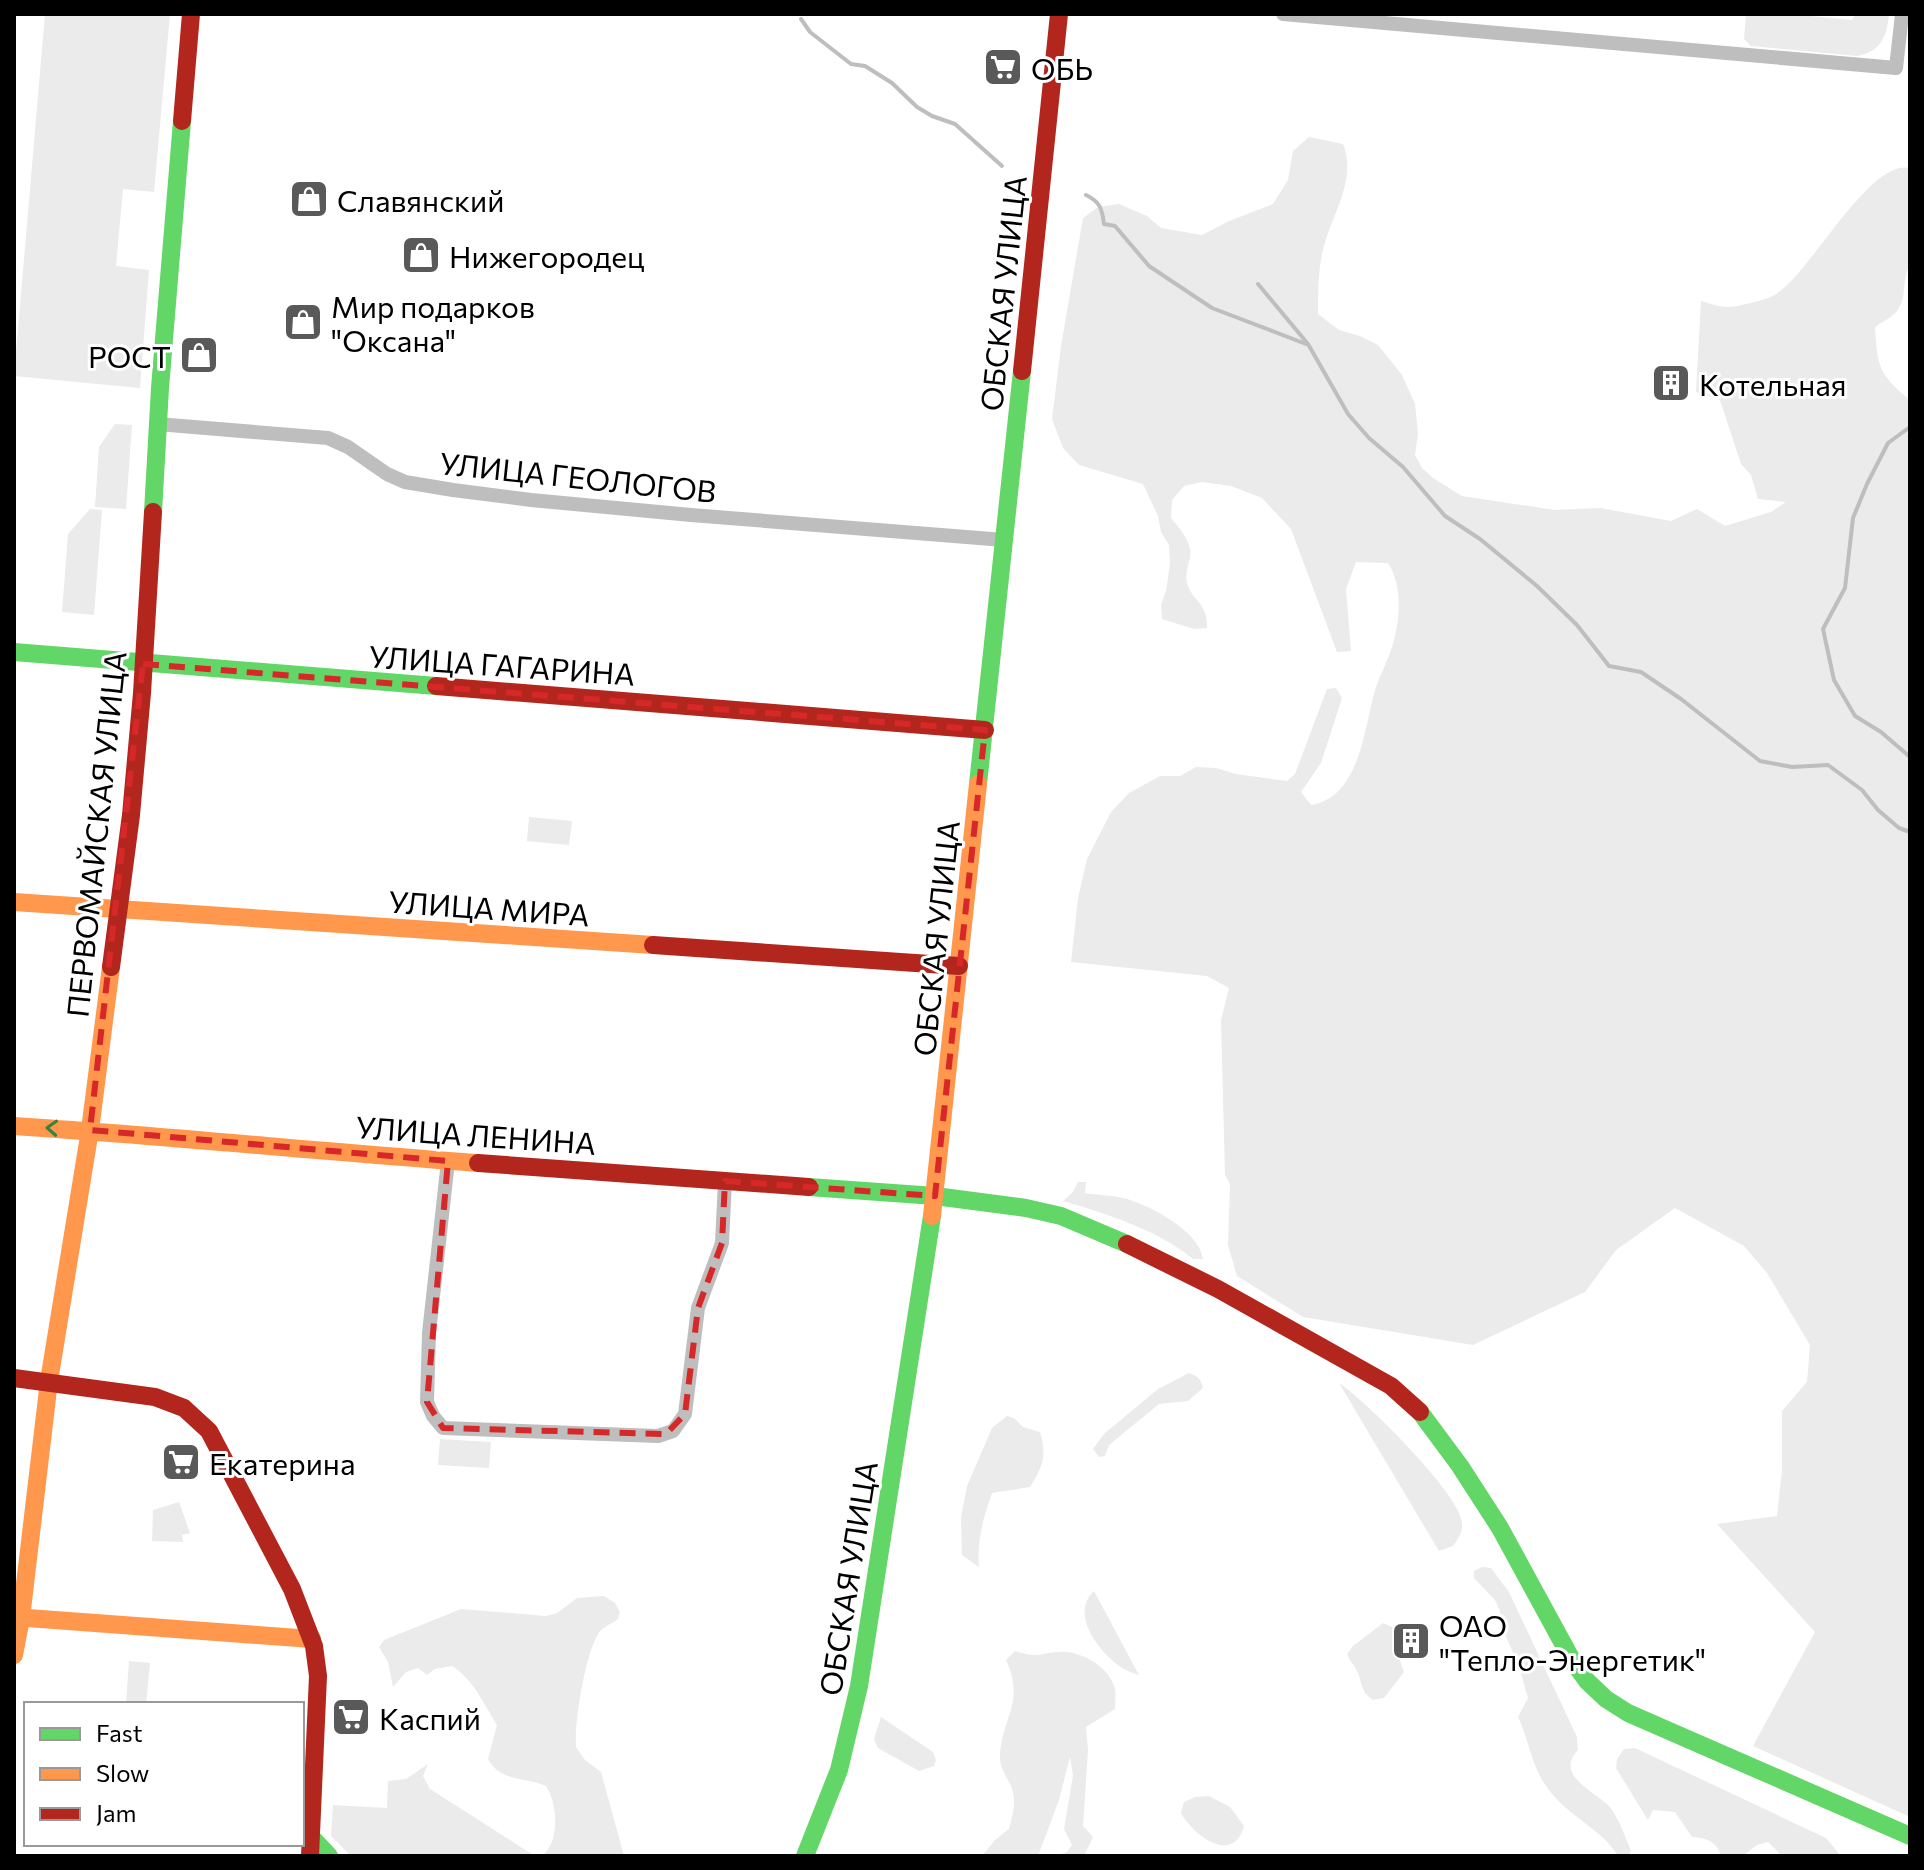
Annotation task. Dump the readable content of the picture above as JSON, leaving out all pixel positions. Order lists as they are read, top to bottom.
{
  "streets": {
    "street": [
      "ОБСКАЯ УЛИЦА",
      "УЛИЦА ГЕОЛОГОВ",
      "УЛИЦА ГАГАРИНА",
      "ПЕРВОМАЙСКАЯ УЛИЦА",
      "УЛИЦА МИРА",
      "УЛИЦА ЛЕНИНА"
    ]
  },
  "crossings": [
    ["ОБСКАЯ УЛИЦА", "УЛИЦА ГЕОЛОГОВ"],
    ["ОБСКАЯ УЛИЦА", "УЛИЦА ГАГАРИНА"],
    ["ОБСКАЯ УЛИЦА", "УЛИЦА МИРА"],
    ["ОБСКАЯ УЛИЦА", "УЛИЦА ЛЕНИНА"],
    ["УЛИЦА ГЕОЛОГОВ", "ПЕРВОМАЙСКАЯ УЛИЦА"],
    ["УЛИЦА ГАГАРИНА", "ПЕРВОМАЙСКАЯ УЛИЦА"],
    ["ПЕРВОМАЙСКАЯ УЛИЦА", "УЛИЦА МИРА"],
    ["ПЕРВОМАЙСКАЯ УЛИЦА", "УЛИЦА ЛЕНИНА"]
  ],
  "places": {
    "supermarket": ["ОБЬ", "Екатерина", "Каспий"],
    "shop": [
      "Славянский",
      "Нижегородец",
      "Мир подарков \"Оксана\"",
      "РОСТ"
    ],
    "building": ["Котельная", "ОАО \"Тепло-Энергетик\""]
  },
  "legend": ["Fast", "Slow", "Jam"]
}
